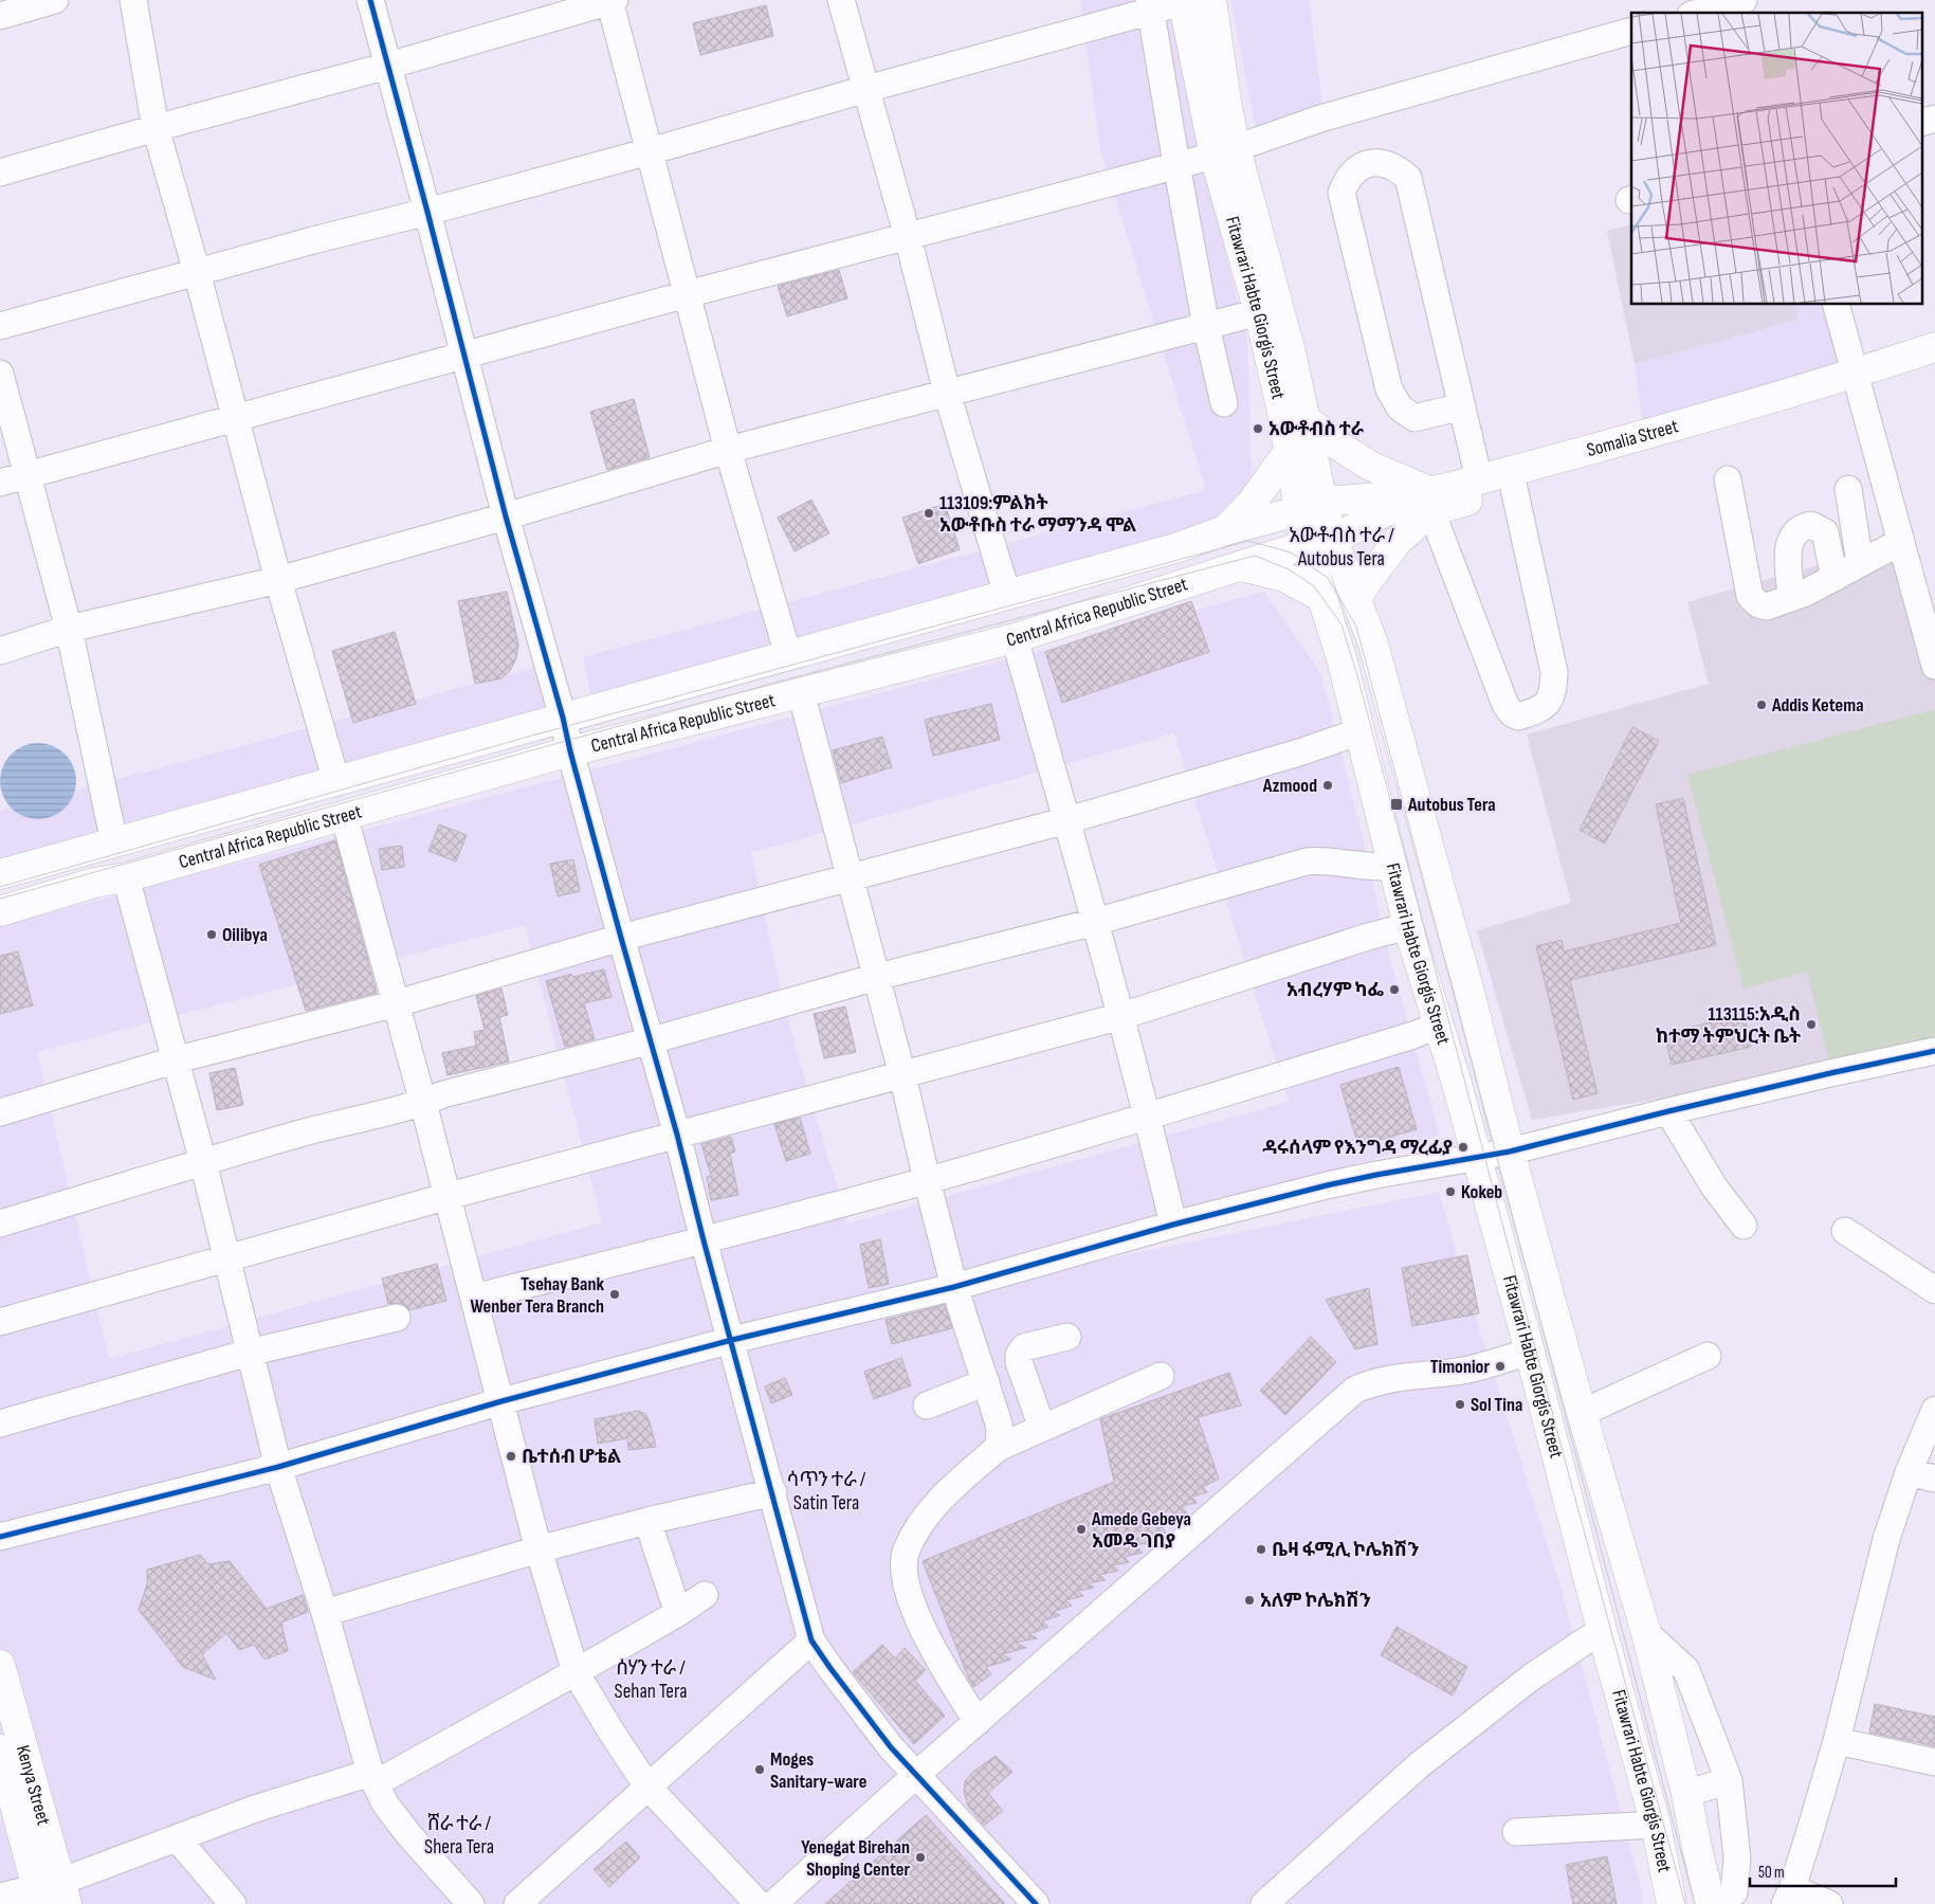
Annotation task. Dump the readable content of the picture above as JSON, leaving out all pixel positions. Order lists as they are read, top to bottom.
{
  "streets": {
    "main road": [
      "Fitawrari Habte Giorgis Street",
      "Somalia Street",
      "Central Africa Republic Street",
      "Kenya Street"
    ]
  },
  "crossings": [
    ["Fitawrari Habte Giorgis Street", "Somalia Street"],
    ["Fitawrari Habte Giorgis Street", "Central Africa Republic Street"],
    ["Somalia Street", "Central Africa Republic Street"]
  ],
  "districts": [
    "አውቶብስ ተራ / Autobus Tera",
    "ሳጥን ተራ / Satin Tera",
    "ሰሃን ተራ / Sehan Tera",
    "ሸራ ተራ / Shera Tera"
  ],
  "places": {
    "other": [
      "አውቶብስ ተራ",
      "113109:ምልክት አውቶቡስ ተራ ማማንዳ ሞል",
      "Addis Ketema",
      "Azmood",
      "Oilibya",
      "አብረሃም ካፌ",
      "113115:አዲስ ከተማ ትምህርት ቤት",
      "ዳሩሰላም የእንግዳ ማረፊያ",
      "Kokeb",
      "Tsehay Bank Wenber Tera Branch",
      "Timonior",
      "Sol Tina",
      "ቤተሰብ ሆቴል",
      "Amede Gebeya አመዴ ገበያ",
      "ቤዛ ፋሚሊ ኮሌክሽን",
      "አለም ኮሌክሽን",
      "Moges Sanitary-ware",
      "Yenegat Birehan Shoping Center"
    ],
    "transit": ["Autobus Tera"]
  },
  "scale_bar": "50 m"
}
